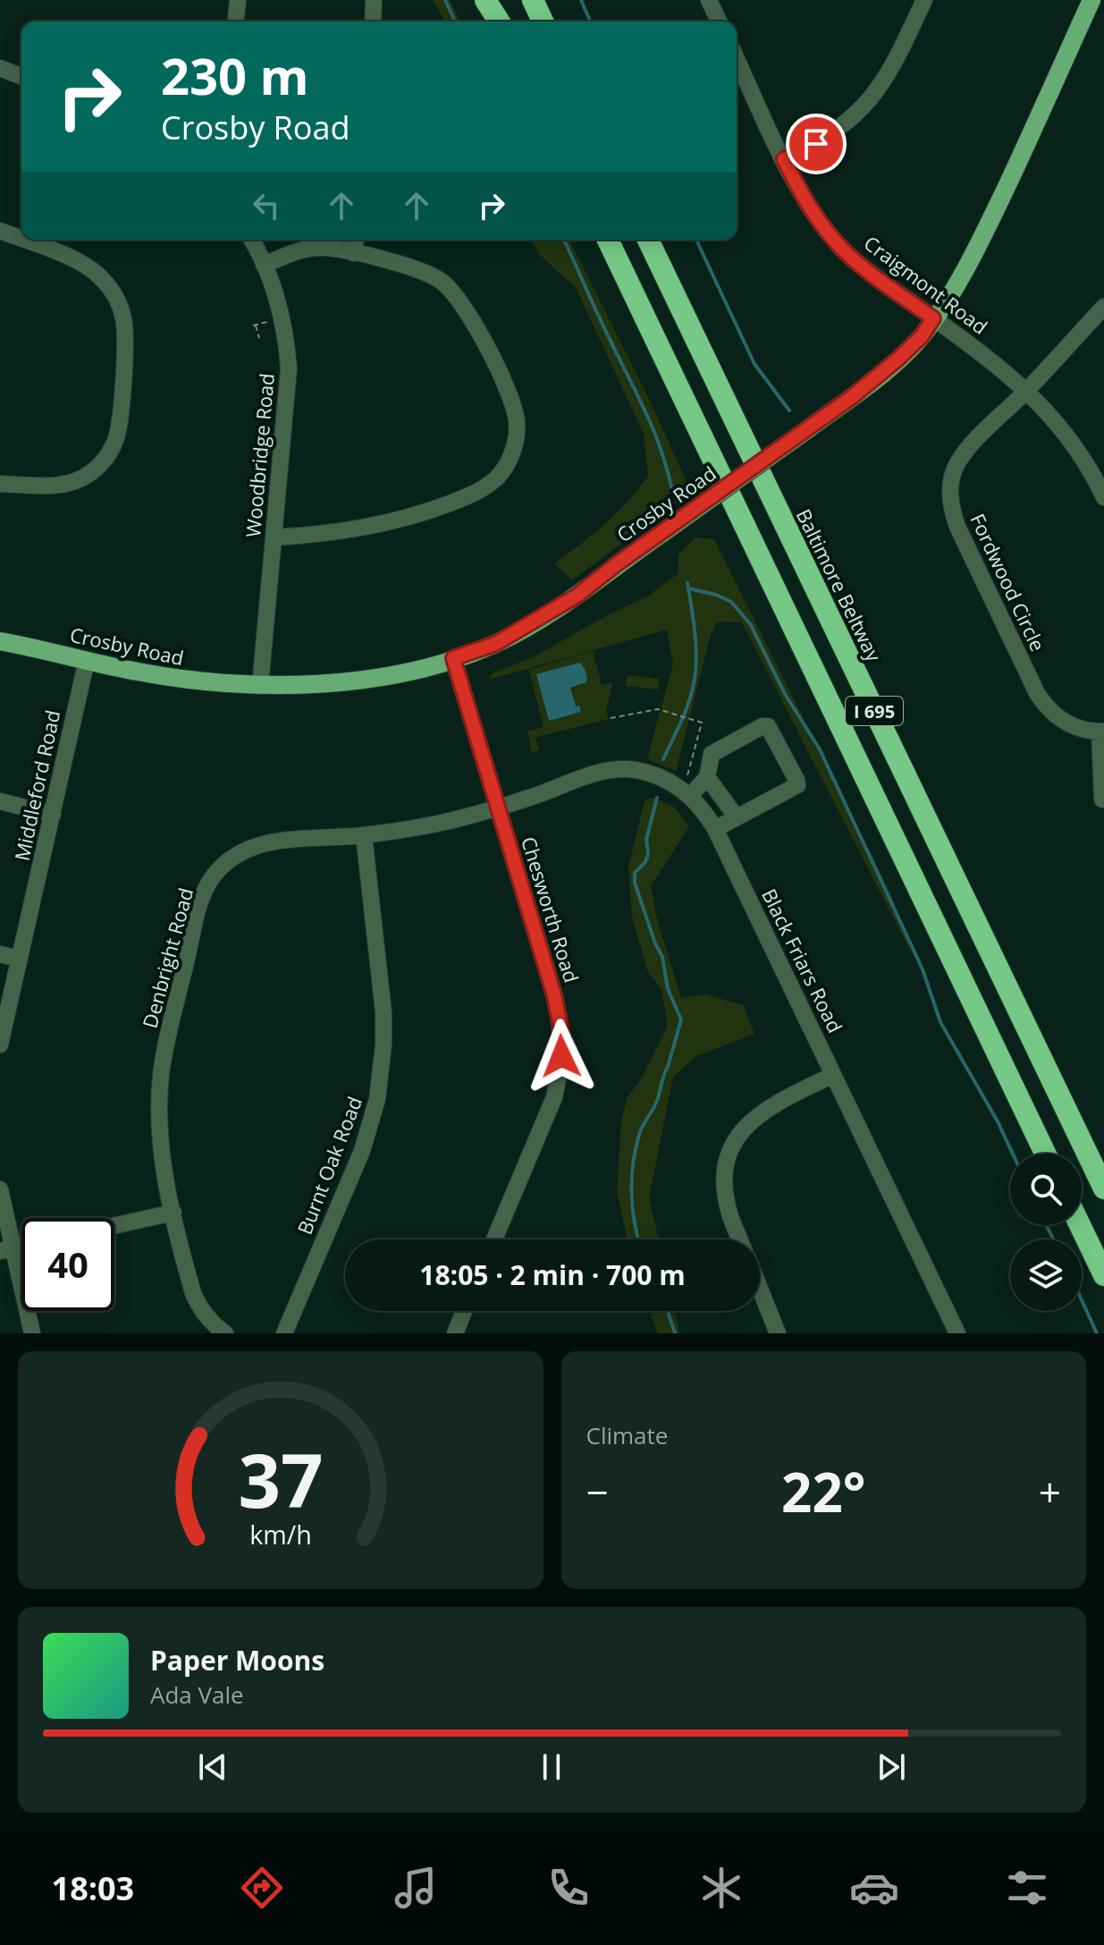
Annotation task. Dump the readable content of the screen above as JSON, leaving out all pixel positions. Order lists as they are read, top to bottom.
{
  "streets": {
    "highway": ["Baltimore Beltway", "I 695"],
    "main road": ["Crosby Road"],
    "street": [
      "Craigmont Road",
      "Woodbridge Road",
      "Fordwood Circle",
      "Middleford Road",
      "Chesworth Road",
      "Denbright Road",
      "Black Friars Road",
      "Burnt Oak Road"
    ]
  },
  "crossings": [
    ["Craigmont Road", "Crosby Road"],
    ["Craigmont Road", "Fordwood Circle"],
    ["Woodbridge Road", "Crosby Road"],
    ["Crosby Road", "Middleford Road"],
    ["Crosby Road", "Chesworth Road"],
    ["Chesworth Road", "Denbright Road"],
    ["Chesworth Road", "Black Friars Road"],
    ["Denbright Road", "Black Friars Road"],
    ["Denbright Road", "Burnt Oak Road"]
  ],
  "page": {
    "turn": ["230 m", "Crosby Road"],
    "limit": "40",
    "trip": "18:05 · 2 min · 700 m",
    "tile": "Climate",
    "heat": ["−", "22°", "+"],
    "song": ["Paper Moons", "Ada Vale"],
    "tabs": "18:03",
    "gauge": ["37", "km/h"]
  }
}
